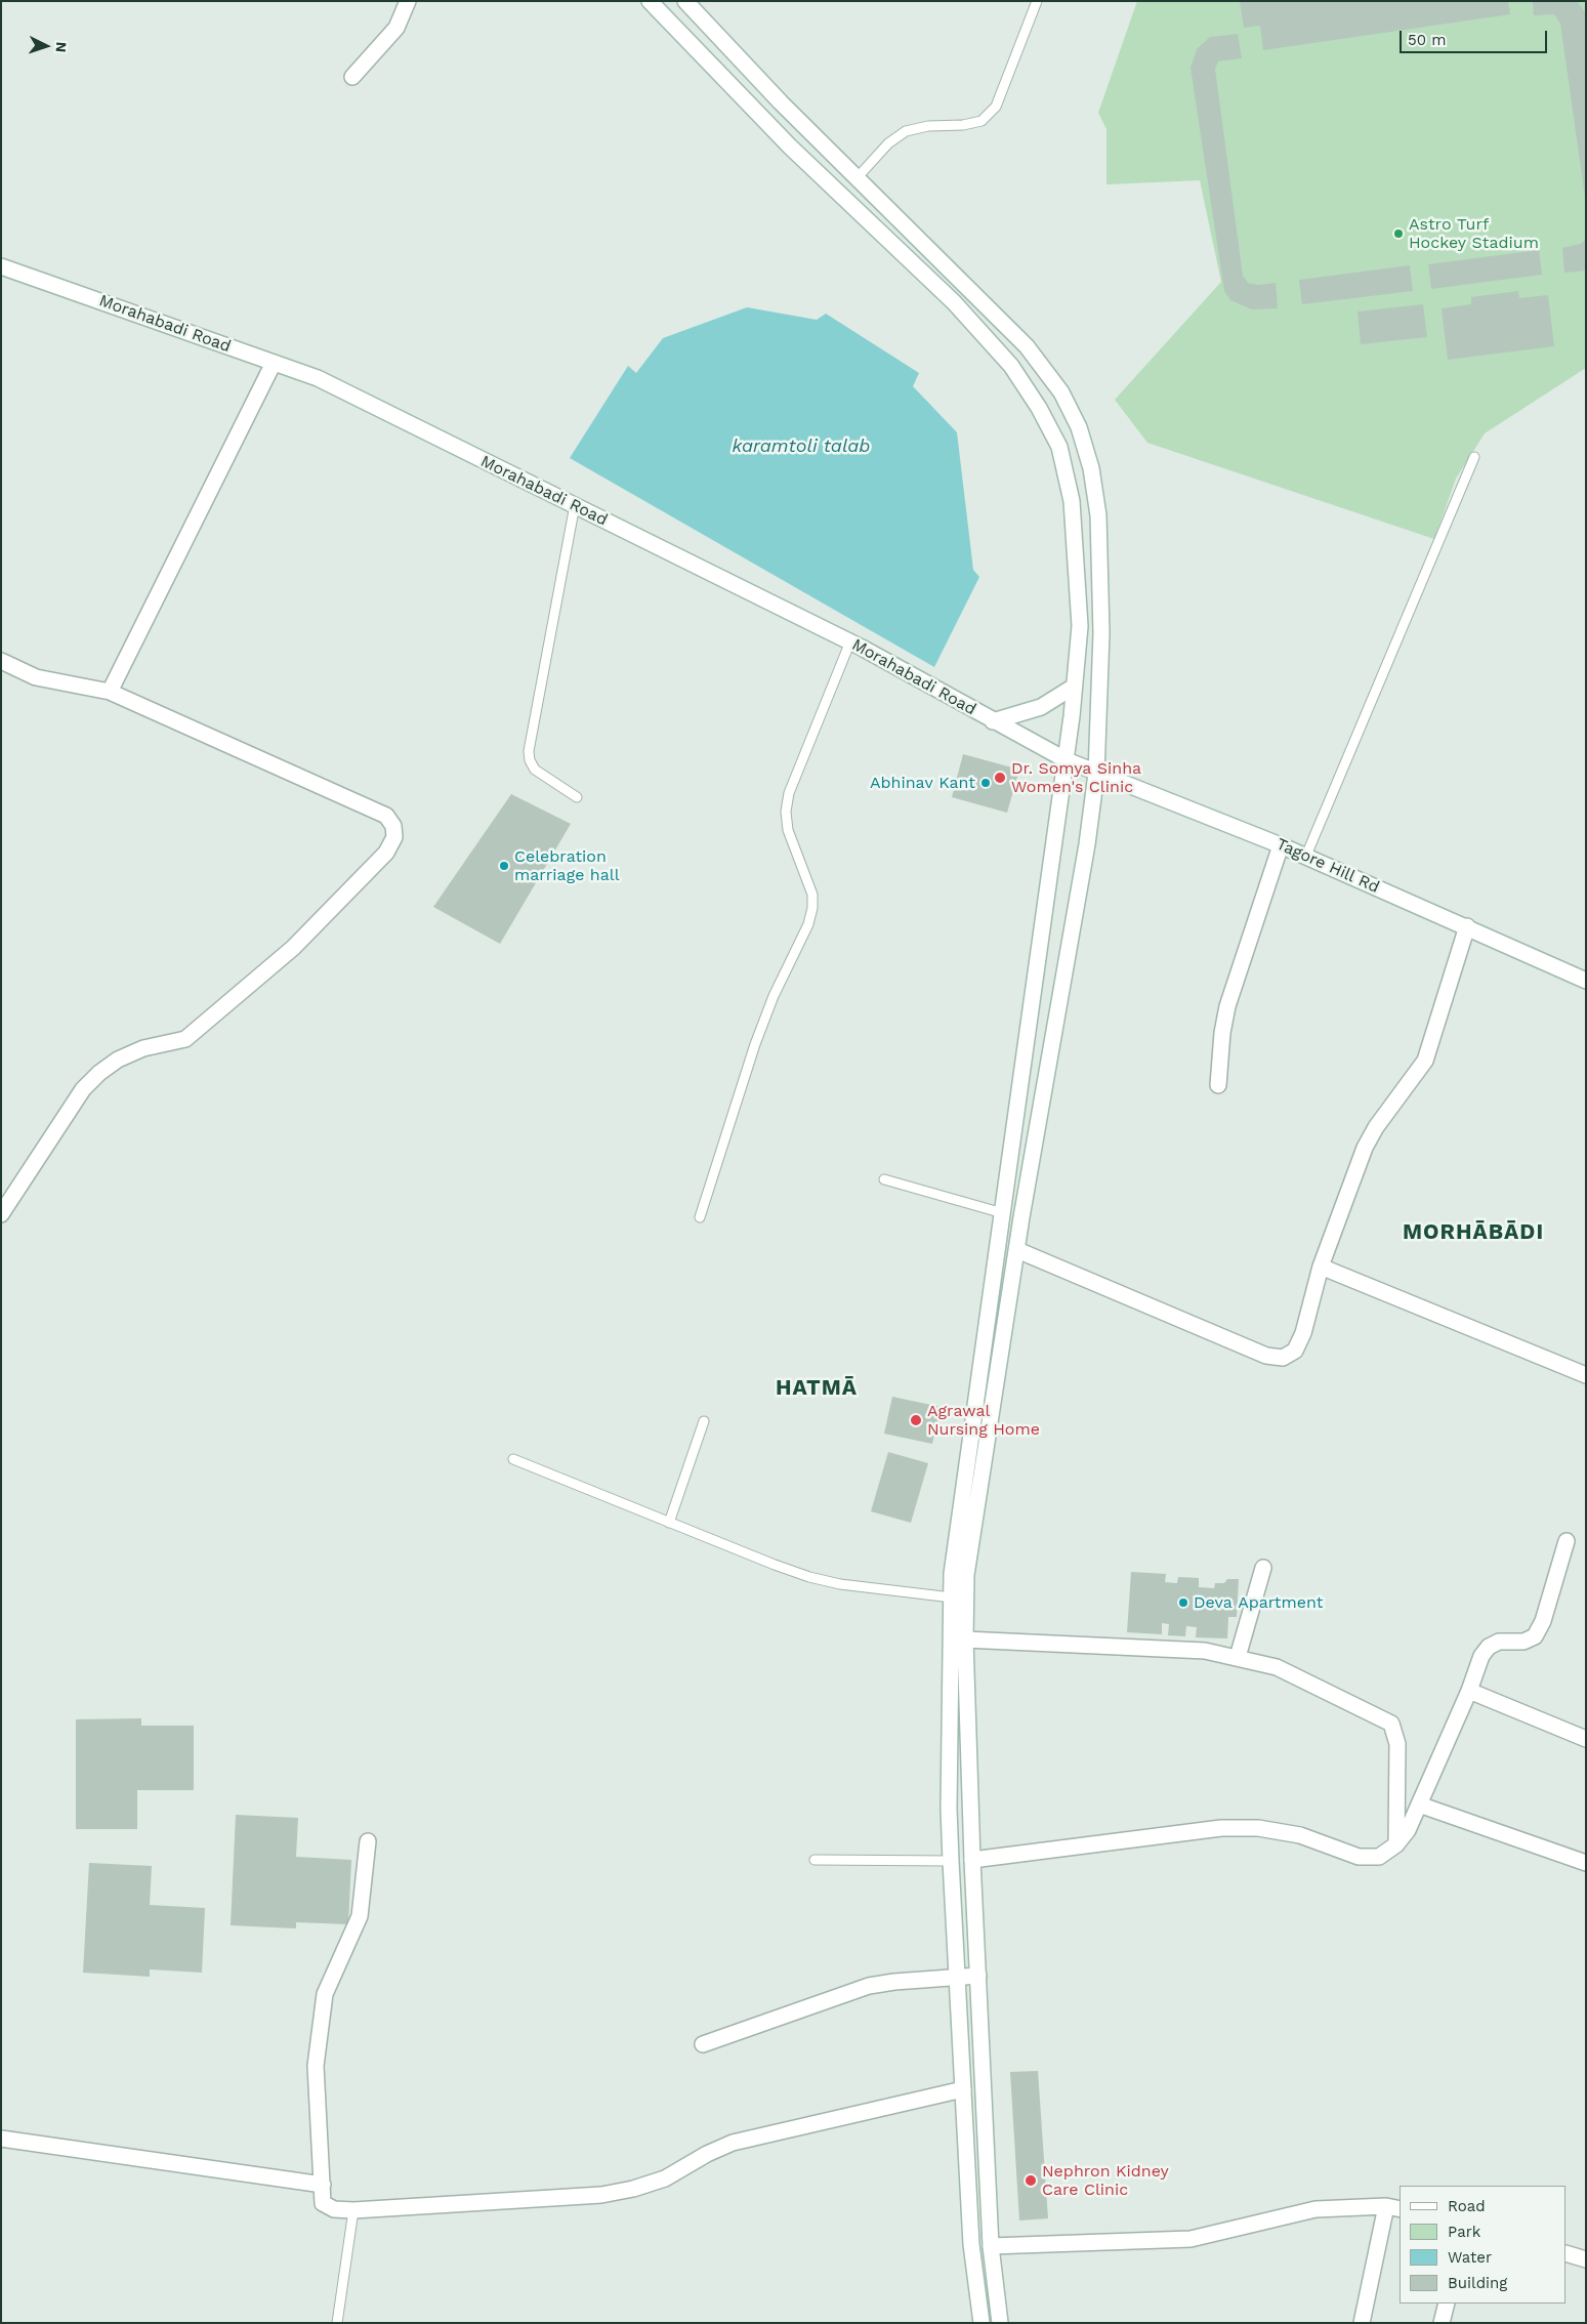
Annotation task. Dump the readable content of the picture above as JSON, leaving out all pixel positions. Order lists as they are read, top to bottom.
{
  "streets": {
    "main road": ["Morahabadi Road", "Tagore Hill Rd"]
  },
  "crossings": [
    ["Morahabadi Road", "Tagore Hill Rd"]
  ],
  "districts": ["MORHĀBĀDI", "HATMĀ"],
  "water": ["karamtoli talab"],
  "places": [
    "Astro Turf Hockey Stadium",
    "Dr. Somya Sinha Women's Clinic",
    "Abhinav Kant",
    "Celebration marriage hall",
    "Agrawal Nursing Home",
    "Deva Apartment",
    "Nephron Kidney Care Clinic"
  ],
  "legend": [
    "Road",
    "Park",
    "Water",
    "Building"
  ],
  "scale_bar": "50 m",
  "north": "right"
}
